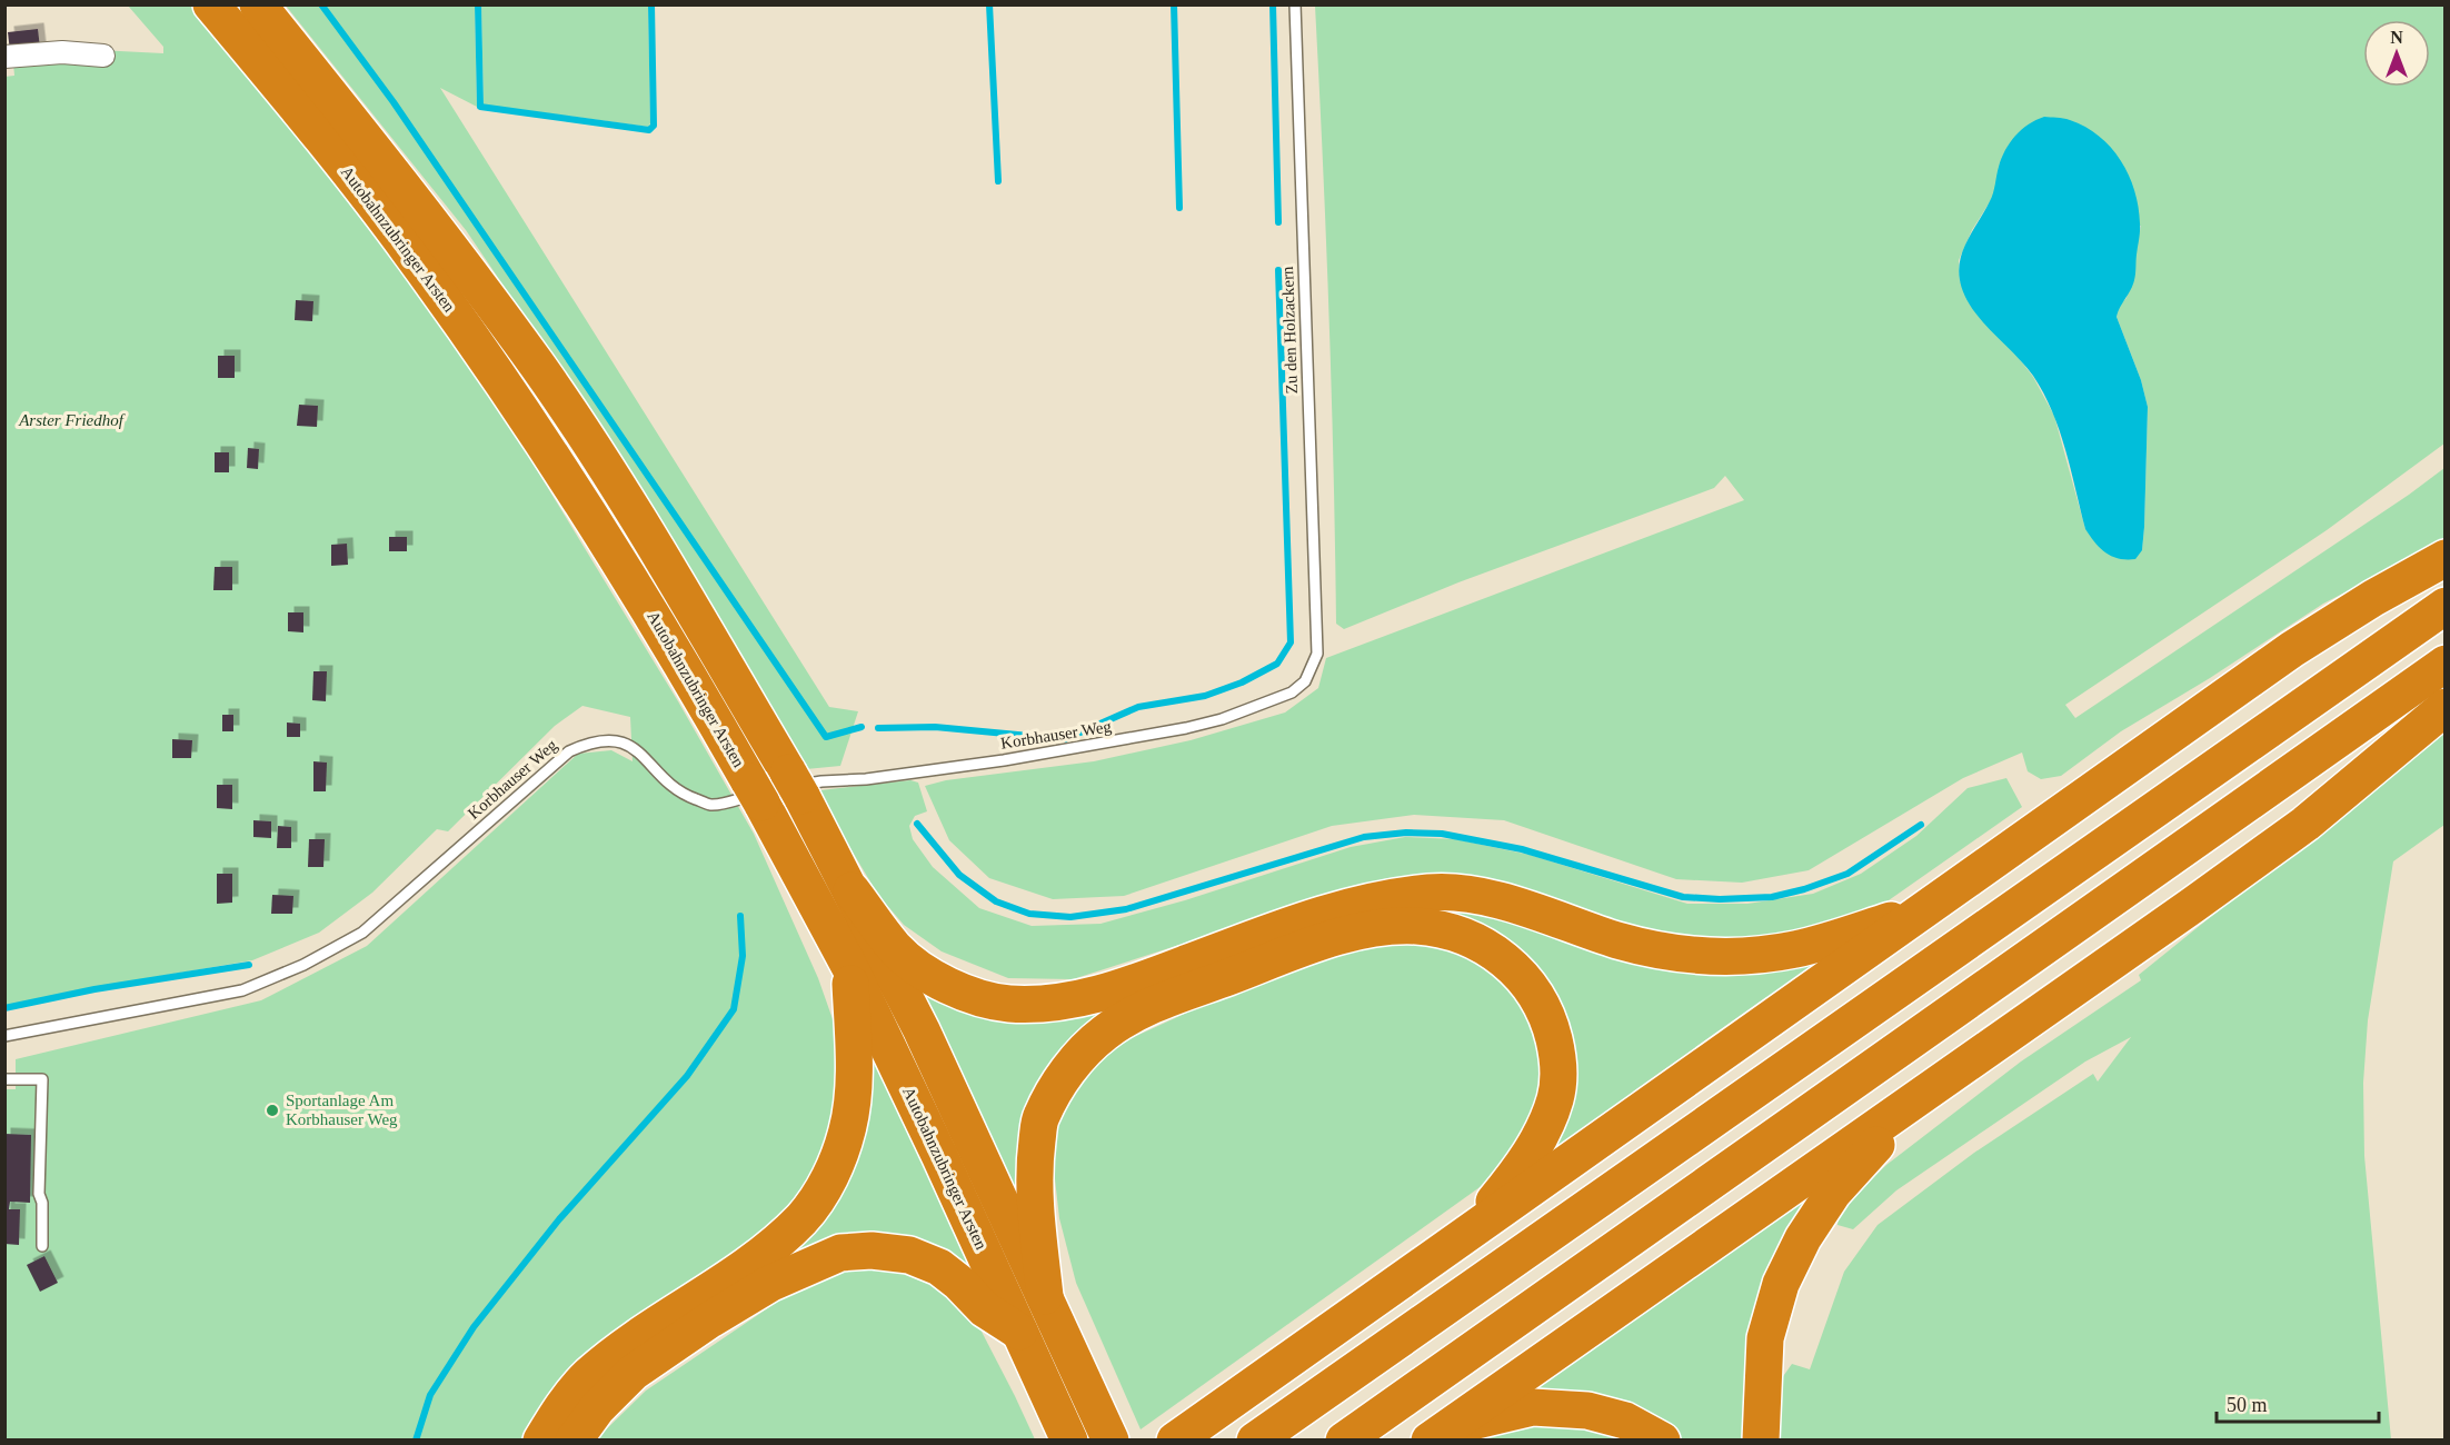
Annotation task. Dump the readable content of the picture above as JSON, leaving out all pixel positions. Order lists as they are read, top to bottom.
{
  "streets": {
    "highway": ["Autobahnzubringer Arsten"],
    "lane": ["Zu den Holzackern", "Korbhauser Weg"]
  },
  "crossings": [
    ["Autobahnzubringer Arsten", "Korbhauser Weg"],
    ["Zu den Holzackern", "Korbhauser Weg"]
  ],
  "parks": ["Arster Friedhof"],
  "places": ["Sportanlage Am Korbhauser Weg"],
  "scale_bar": "50 m",
  "north": "top"
}
